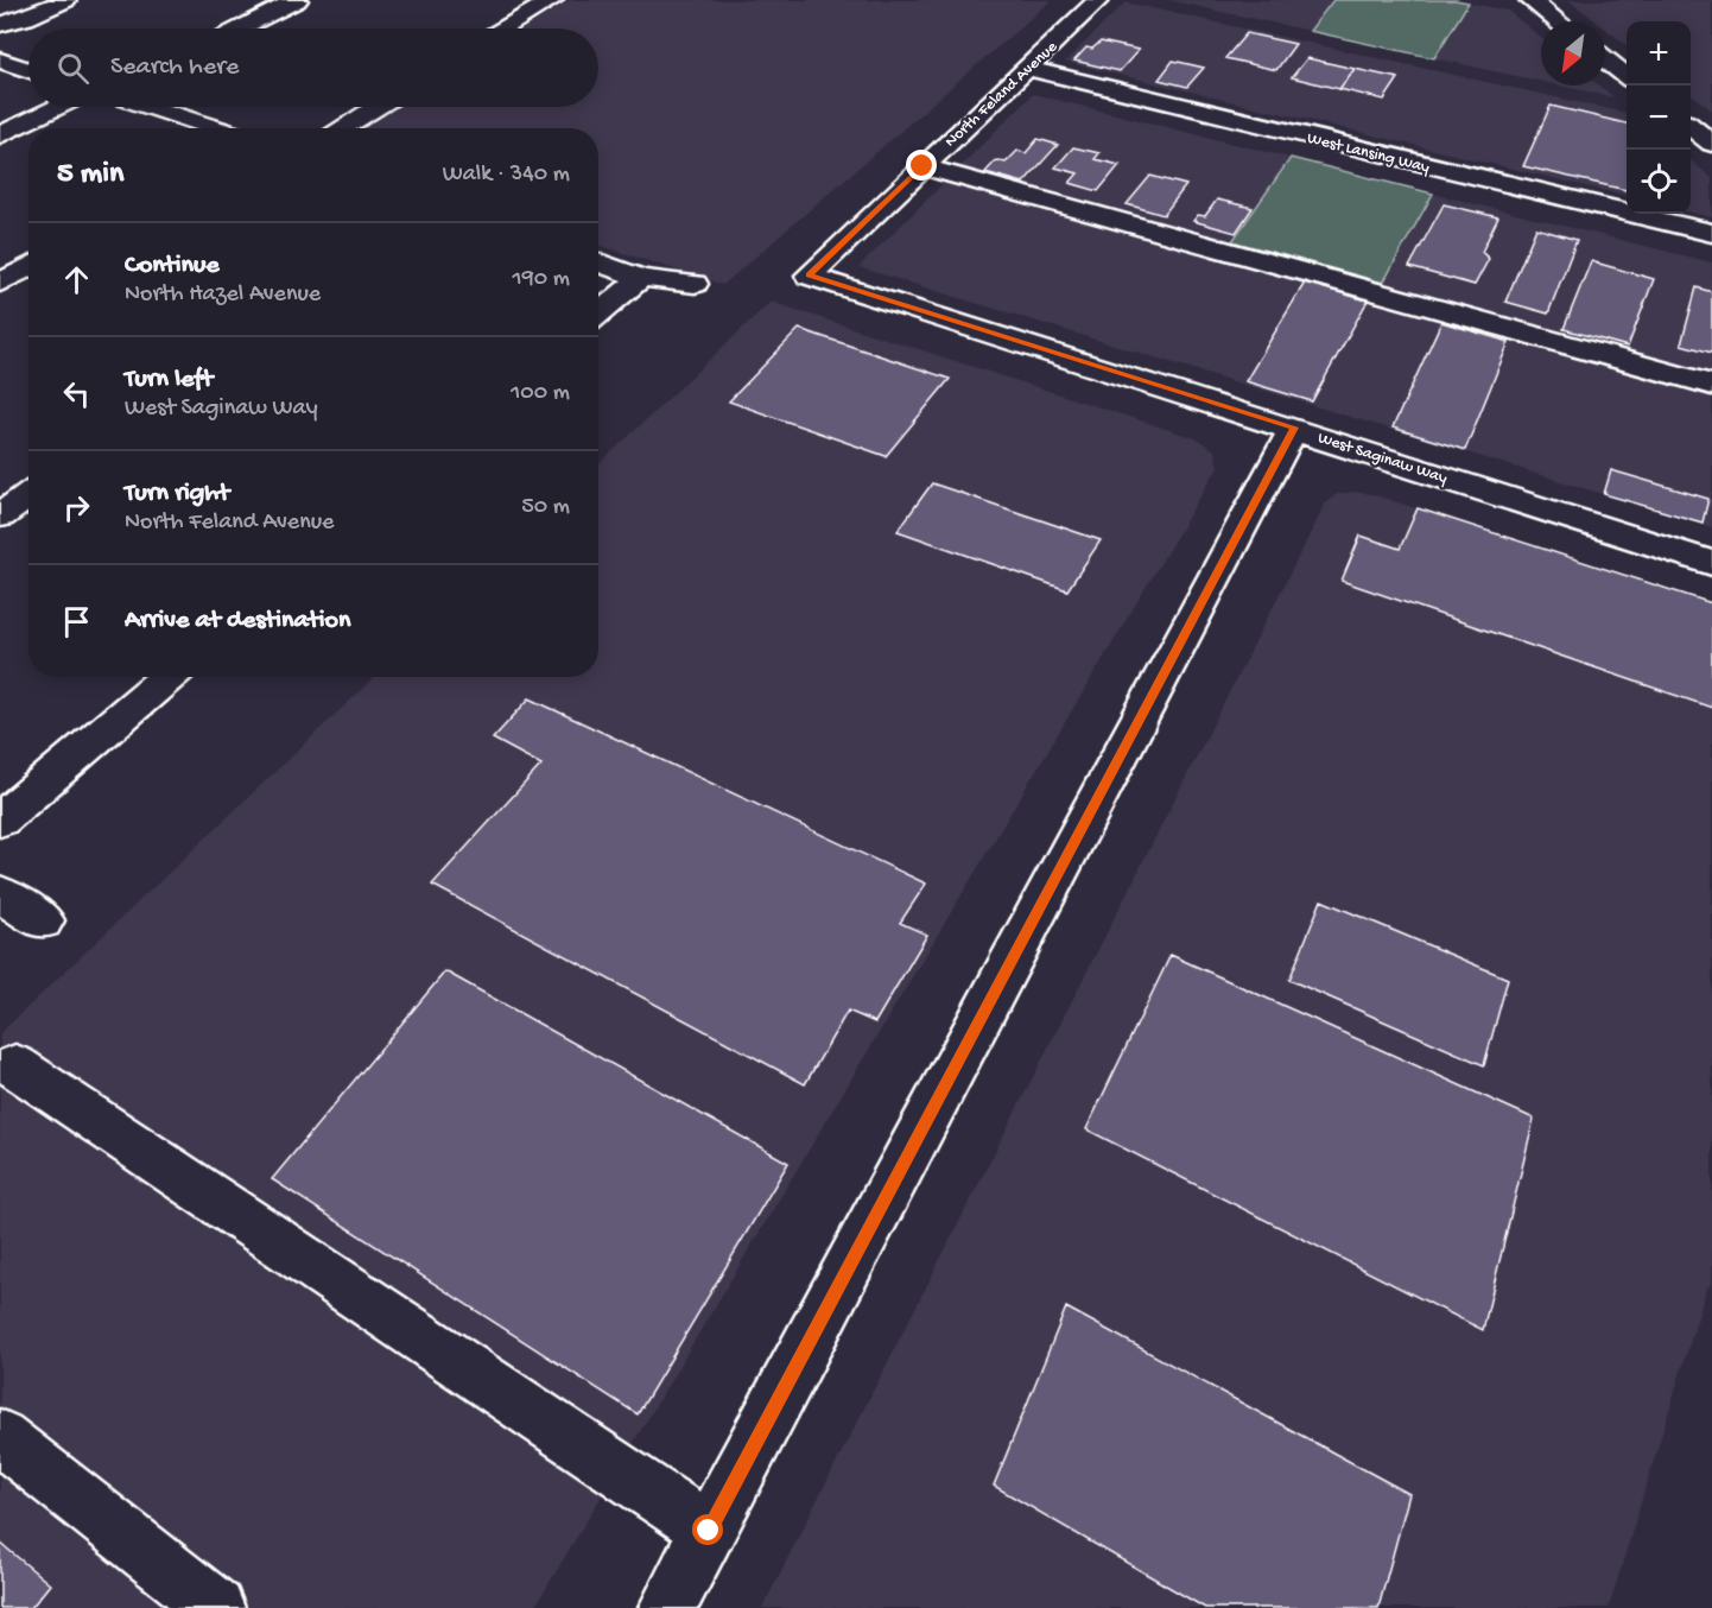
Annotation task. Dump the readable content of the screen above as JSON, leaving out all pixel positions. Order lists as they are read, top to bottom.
{
  "streets": {
    "street": ["North Feland Avenue", "West Lansing Way", "West Saginaw Way"]
  },
  "crossings": [
    ["North Feland Avenue", "West Lansing Way"],
    ["North Feland Avenue", "West Saginaw Way"]
  ],
  "north": "bottom left",
  "page": {
    "map_buttons": ["+", "−"],
    "search": "Search here",
    "heading": ["5 min", "Walk · 340 m"],
    "list": [
      ["Continue", "North Hazel Avenue", "190 m"],
      ["Turn left", "West Saginaw Way", "100 m"],
      ["Turn right", "North Feland Avenue", "50 m"],
      "Arrive at destination"
    ]
  }
}
